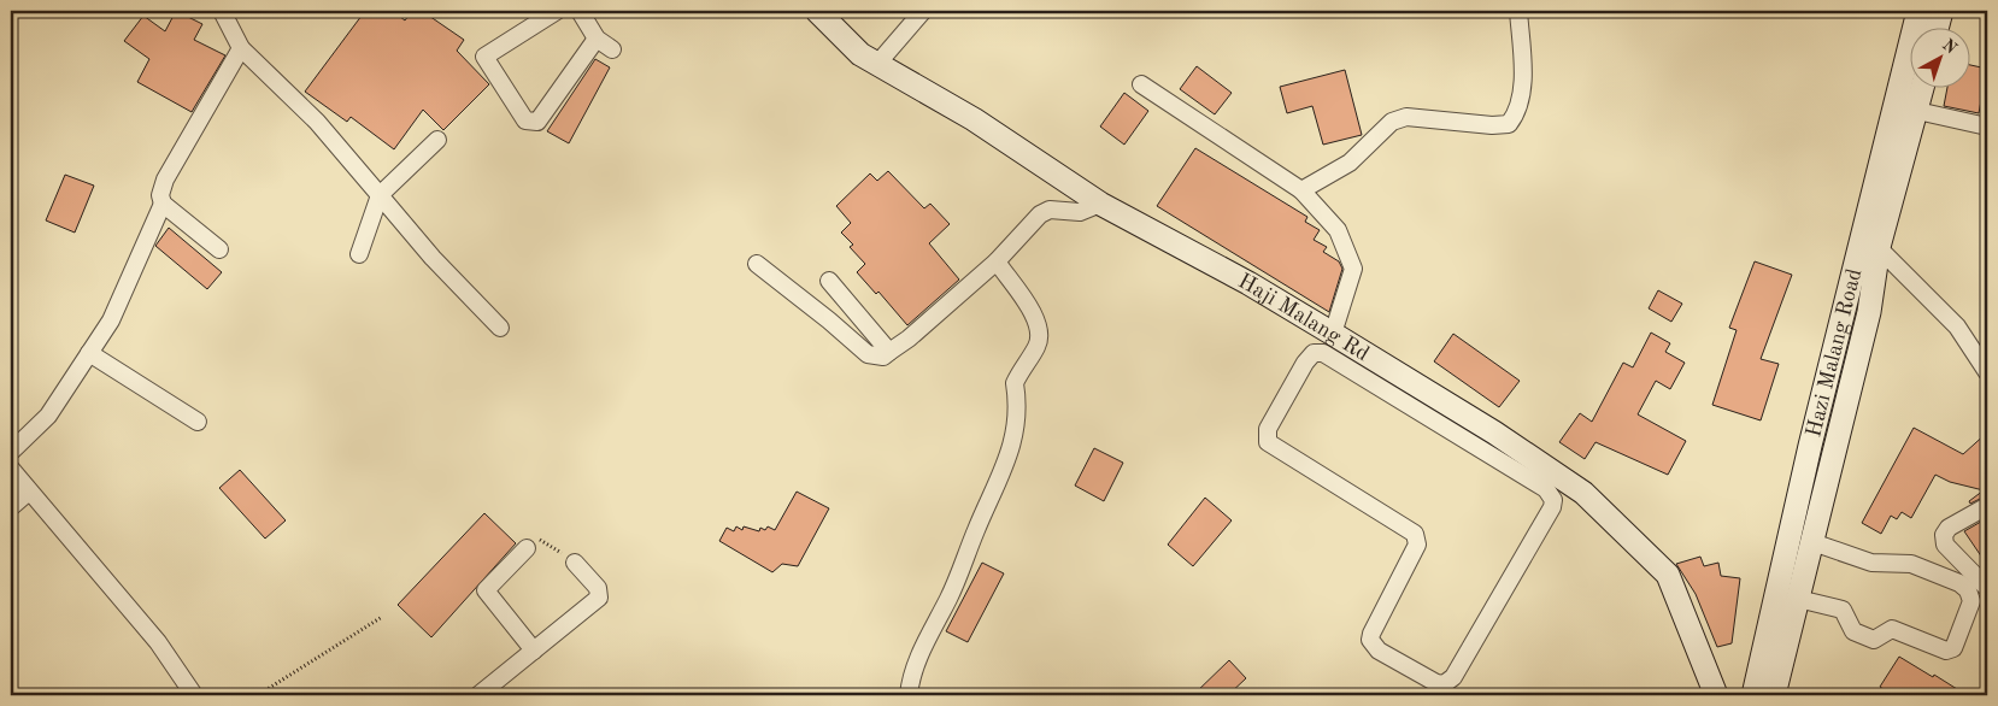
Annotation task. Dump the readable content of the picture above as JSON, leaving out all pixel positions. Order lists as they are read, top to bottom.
{
  "streets": {
    "main road": ["Haji Malang Rd", "Hazi Malang Road"]
  },
  "north": "top right"
}
